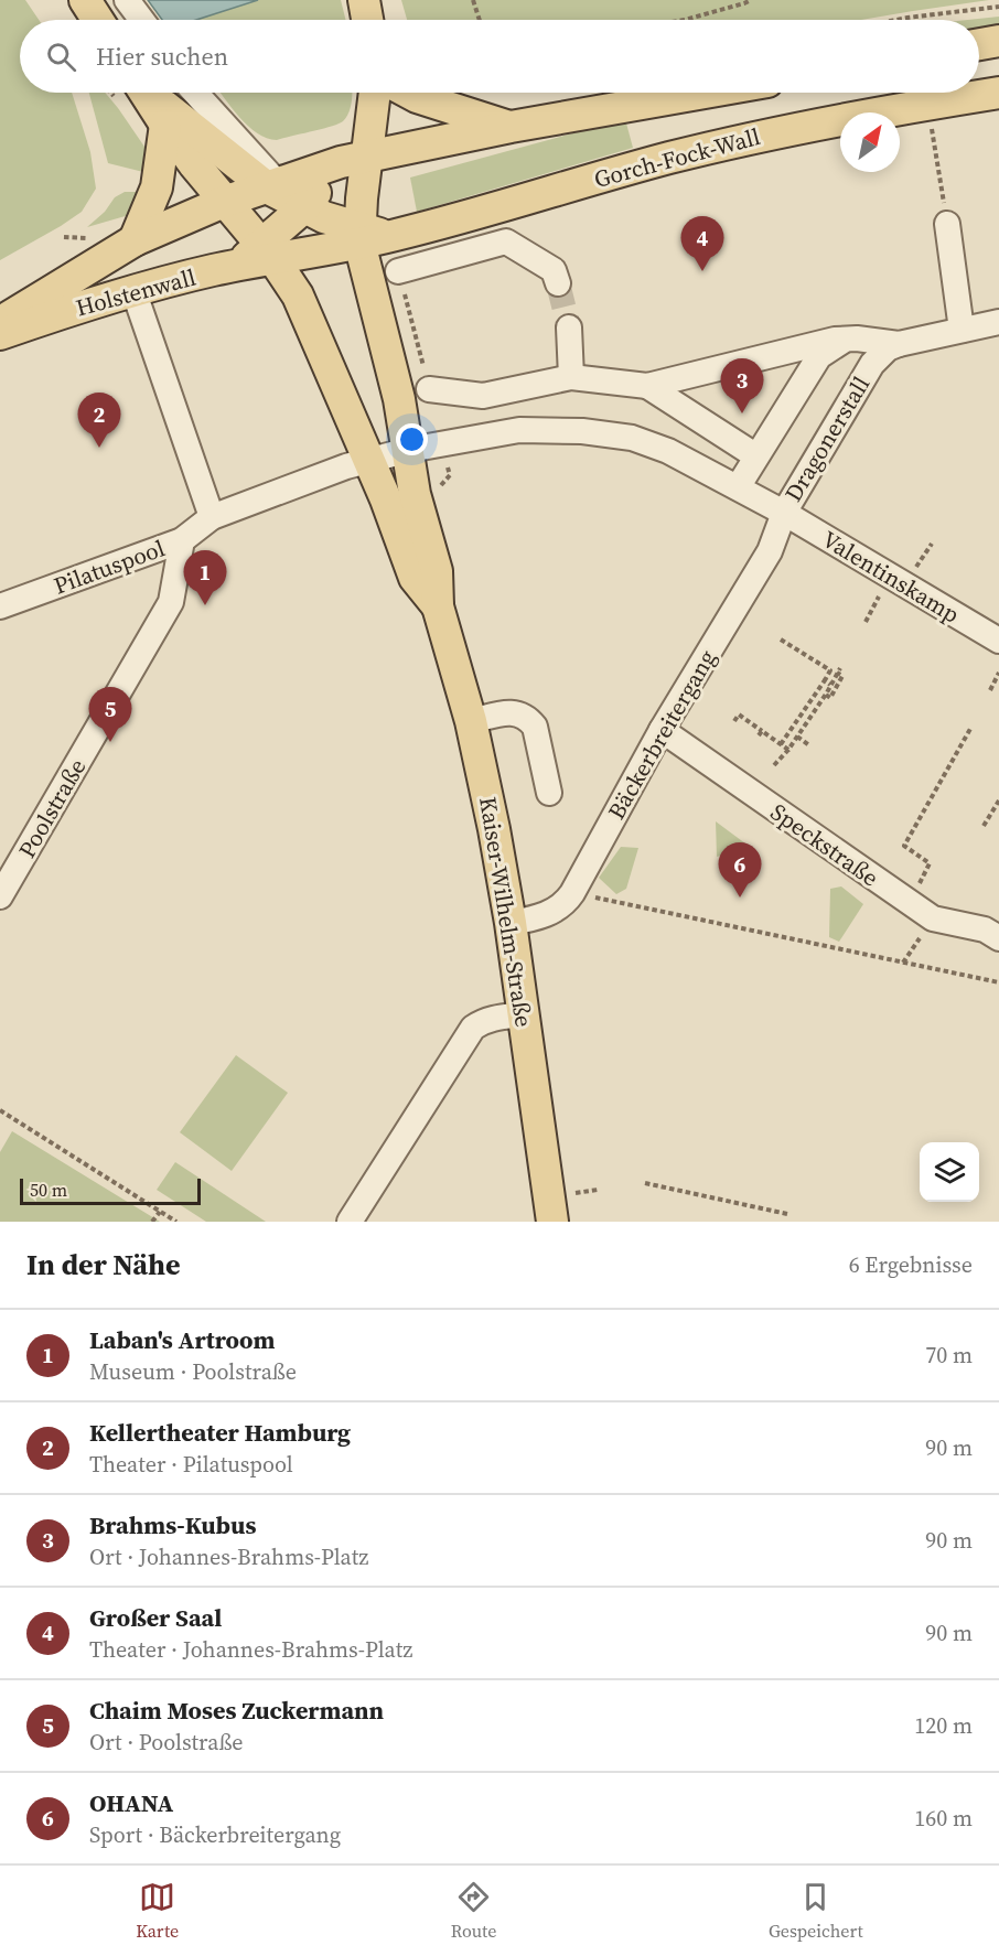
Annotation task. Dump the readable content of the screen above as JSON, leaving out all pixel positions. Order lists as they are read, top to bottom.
{
  "streets": {
    "main road": ["Gorch-Fock-Wall", "Holstenwall", "Kaiser-Wilhelm-Straße"],
    "street": [
      "Dragonerstall",
      "Pilatuspool",
      "Valentinskamp",
      "Bäckerbreitergang",
      "Poolstraße",
      "Speckstraße"
    ]
  },
  "crossings": [
    ["Gorch-Fock-Wall", "Holstenwall"],
    ["Gorch-Fock-Wall", "Kaiser-Wilhelm-Straße"],
    ["Holstenwall", "Kaiser-Wilhelm-Straße"],
    ["Dragonerstall", "Pilatuspool"],
    ["Dragonerstall", "Valentinskamp"],
    ["Dragonerstall", "Bäckerbreitergang"],
    ["Dragonerstall", "Kaiser-Wilhelm-Straße"],
    ["Pilatuspool", "Poolstraße"],
    ["Pilatuspool", "Kaiser-Wilhelm-Straße"],
    ["Valentinskamp", "Bäckerbreitergang"],
    ["Bäckerbreitergang", "Speckstraße"],
    ["Bäckerbreitergang", "Kaiser-Wilhelm-Straße"]
  ],
  "scale_bar": "50 m",
  "north": "top right",
  "page": {
    "search": "Hier suchen",
    "pins": [
      "4",
      "3",
      "2",
      "1",
      "5",
      "6"
    ],
    "scale": "50 m",
    "heading": ["In der Nähe", "6 Ergebnisse"],
    "list": [
      {
        "mark": "1",
        "name": "Laban's Artroom",
        "note": "Museum · Poolstraße",
        "value": "70 m"
      },
      {
        "mark": "2",
        "name": "Kellertheater Hamburg",
        "note": "Theater · Pilatuspool",
        "value": "90 m"
      },
      {
        "mark": "3",
        "name": "Brahms-Kubus",
        "note": "Ort · Johannes-Brahms-Platz",
        "value": "90 m"
      },
      {
        "mark": "4",
        "name": "Großer Saal",
        "note": "Theater · Johannes-Brahms-Platz",
        "value": "90 m"
      },
      {
        "mark": "5",
        "name": "Chaim Moses Zuckermann",
        "note": "Ort · Poolstraße",
        "value": "120 m"
      },
      {
        "mark": "6",
        "name": "OHANA",
        "note": "Sport · Bäckerbreitergang",
        "value": "160 m"
      }
    ],
    "nav": ["Karte", "Route", "Gespeichert"]
  }
}
